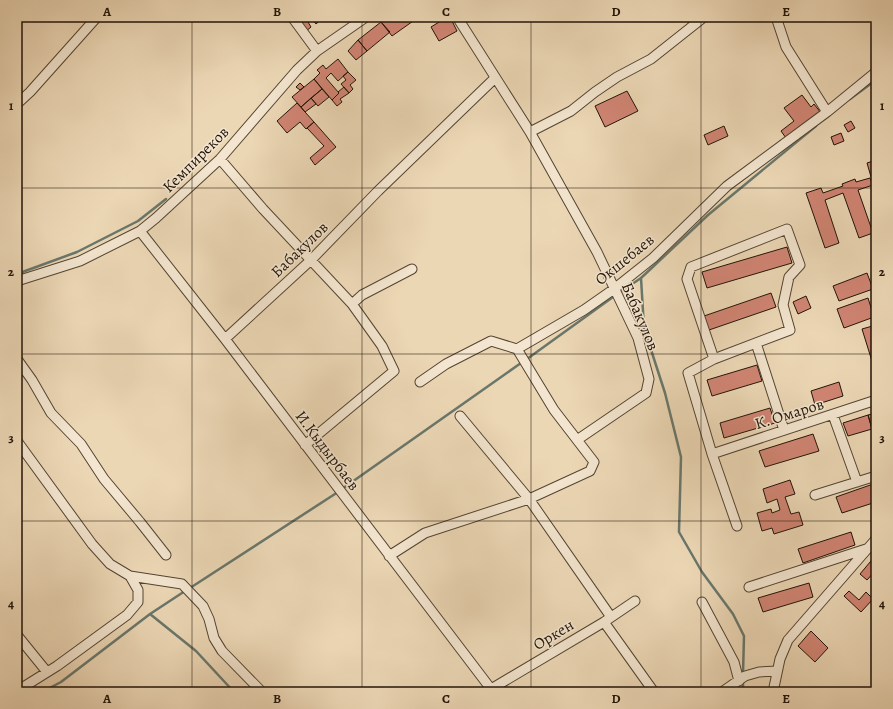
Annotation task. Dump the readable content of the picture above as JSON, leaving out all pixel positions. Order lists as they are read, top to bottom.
{
  "streets": {
    "street": [
      "Кемпиреков",
      "Бабакулов",
      "Окшебаев",
      "К. Омаров",
      "И.Кыдырбаев",
      "Оркен"
    ]
  },
  "crossings": [
    ["Кемпиреков", "И.Кыдырбаев"],
    ["Бабакулов", "Окшебаев"],
    ["Бабакулов", "И.Кыдырбаев"],
    ["И.Кыдырбаев", "Оркен"]
  ],
  "grid": {
    "columns": [
      "A",
      "B",
      "C",
      "D",
      "E"
    ],
    "rows": [
      "1",
      "2",
      "3",
      "4"
    ]
  }
}
